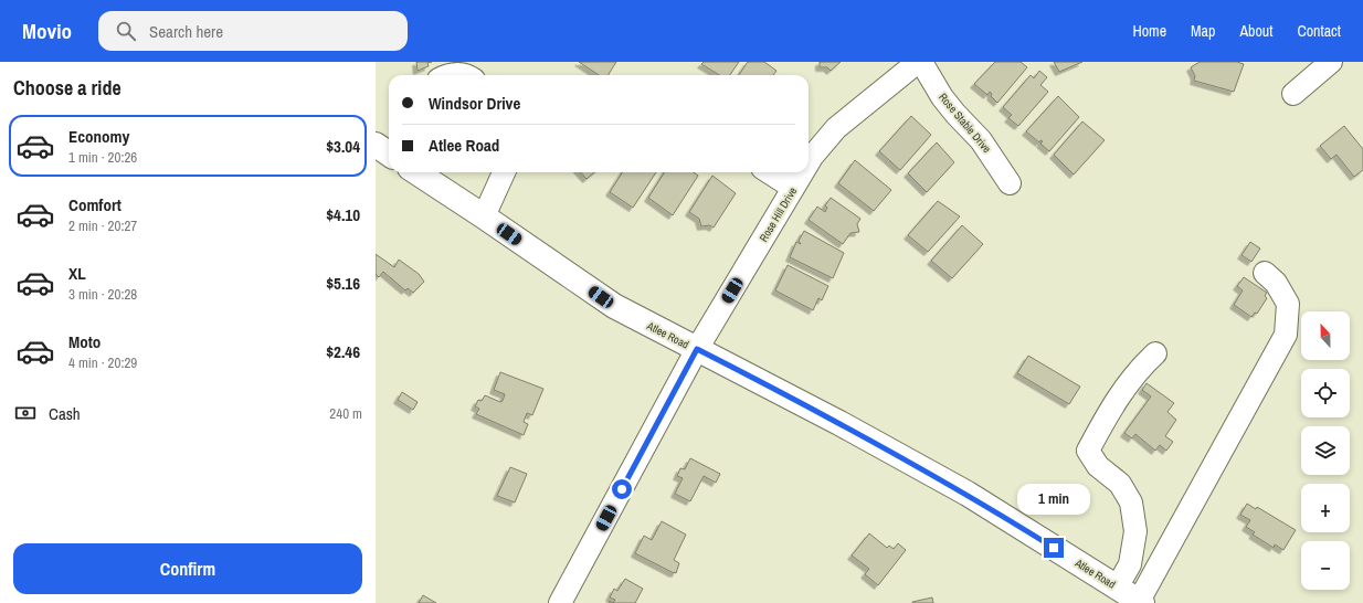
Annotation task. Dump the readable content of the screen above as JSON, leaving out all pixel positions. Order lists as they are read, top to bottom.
{
  "streets": {
    "main road": ["Atlee Road"],
    "street": ["Rose Stable Drive", "Rose Hill Drive"]
  },
  "crossings": [
    ["Rose Hill Drive", "Atlee Road"]
  ],
  "north": "top",
  "page": {
    "header": "Movio",
    "search": "Search here",
    "nav": [
      "Home",
      "Map",
      "About",
      "Contact"
    ],
    "heading": "Choose a ride",
    "banner": ["Windsor Drive", "Atlee Road"],
    "list": [
      {
        "name": "Economy",
        "note": "1 min · 20:26",
        "value": "$3.04"
      },
      {
        "name": "Comfort",
        "note": "2 min · 20:27",
        "value": "$4.10"
      },
      {
        "name": "XL",
        "note": "3 min · 20:28",
        "value": "$5.16"
      },
      {
        "name": "Moto",
        "note": "4 min · 20:29",
        "value": "$2.46"
      }
    ],
    "map_buttons": ["+", "−"],
    "pay": ["Cash", "240 m"],
    "bubble": "1 min",
    "buttons": "Confirm"
  }
}
